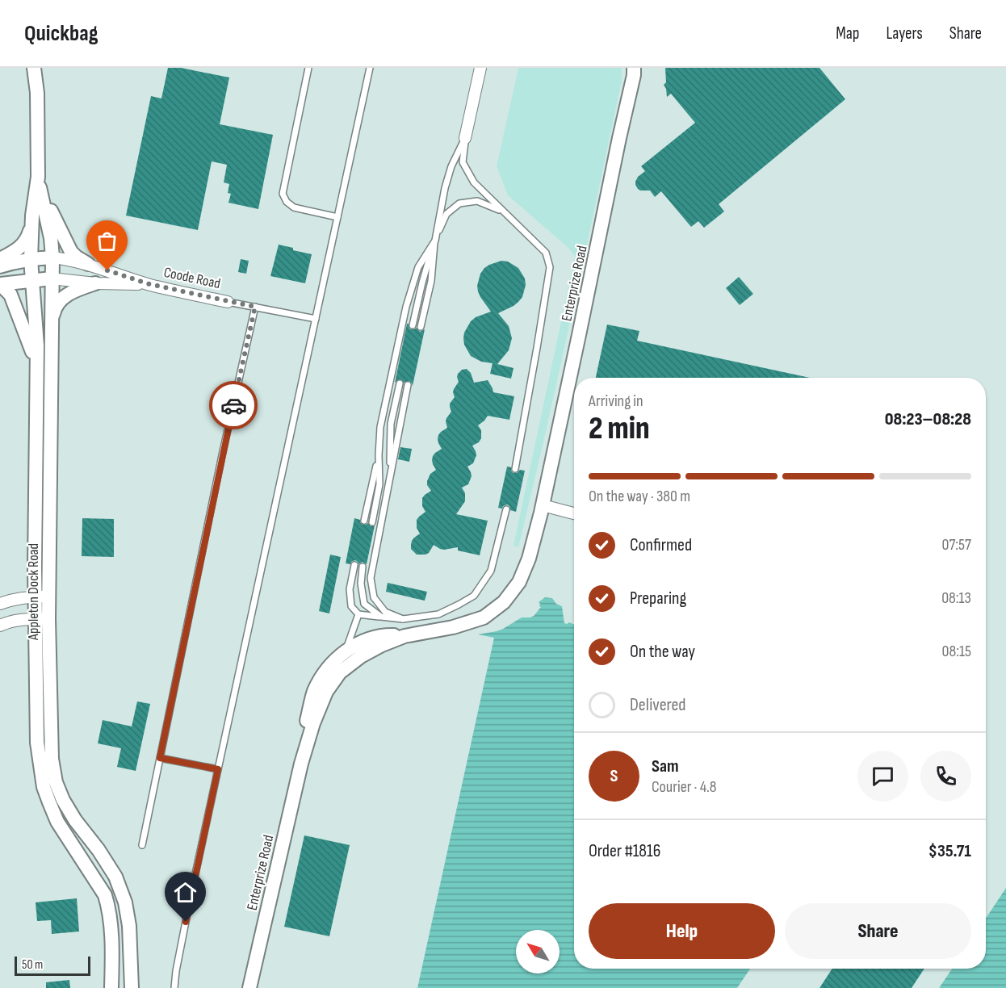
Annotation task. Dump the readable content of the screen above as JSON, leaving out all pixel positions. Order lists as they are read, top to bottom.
{
  "streets": {
    "street": ["Coode Road", "Enterprize Road", "Appleton Dock Road"]
  },
  "crossings": [
    ["Coode Road", "Appleton Dock Road"]
  ],
  "scale_bar": "50 m",
  "north": "top left",
  "page": {
    "header": "Quickbag",
    "nav": ["Map", "Layers", "Share"],
    "heading": ["2 min", "Arriving in", "08:23–08:28"],
    "panel": [
      "Sam",
      "Courier · 4.8",
      "Order #1816",
      "$35.71"
    ],
    "bar": "On the way · 380 m",
    "list": [
      ["Confirmed", "07:57"],
      ["Preparing", "08:13"],
      ["On the way", "08:15"],
      "Delivered"
    ],
    "round": "S",
    "buttons": ["Help", "Share"],
    "scale": "50 m"
  }
}
